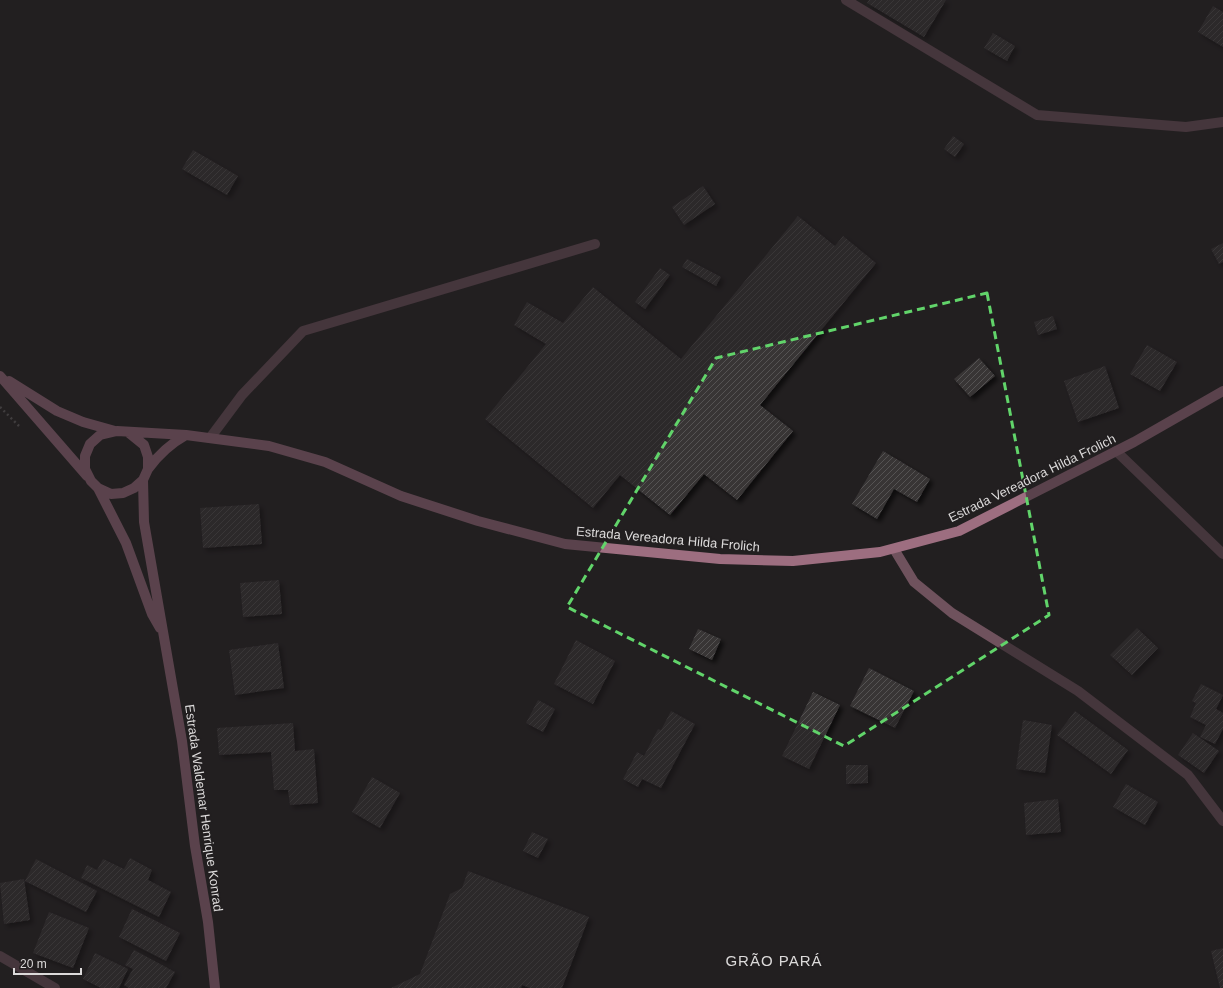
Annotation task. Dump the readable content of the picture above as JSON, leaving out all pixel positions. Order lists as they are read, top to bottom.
{
  "streets": {
    "street": ["Estrada Vereadora Hilda Frolich", "Estrada Waldemar Henrique Konrad"]
  },
  "crossings": [
    ["Estrada Vereadora Hilda Frolich", "Estrada Waldemar Henrique Konrad"]
  ],
  "districts": ["GRÃO PARÁ"],
  "scale_bar": "20 m"
}
